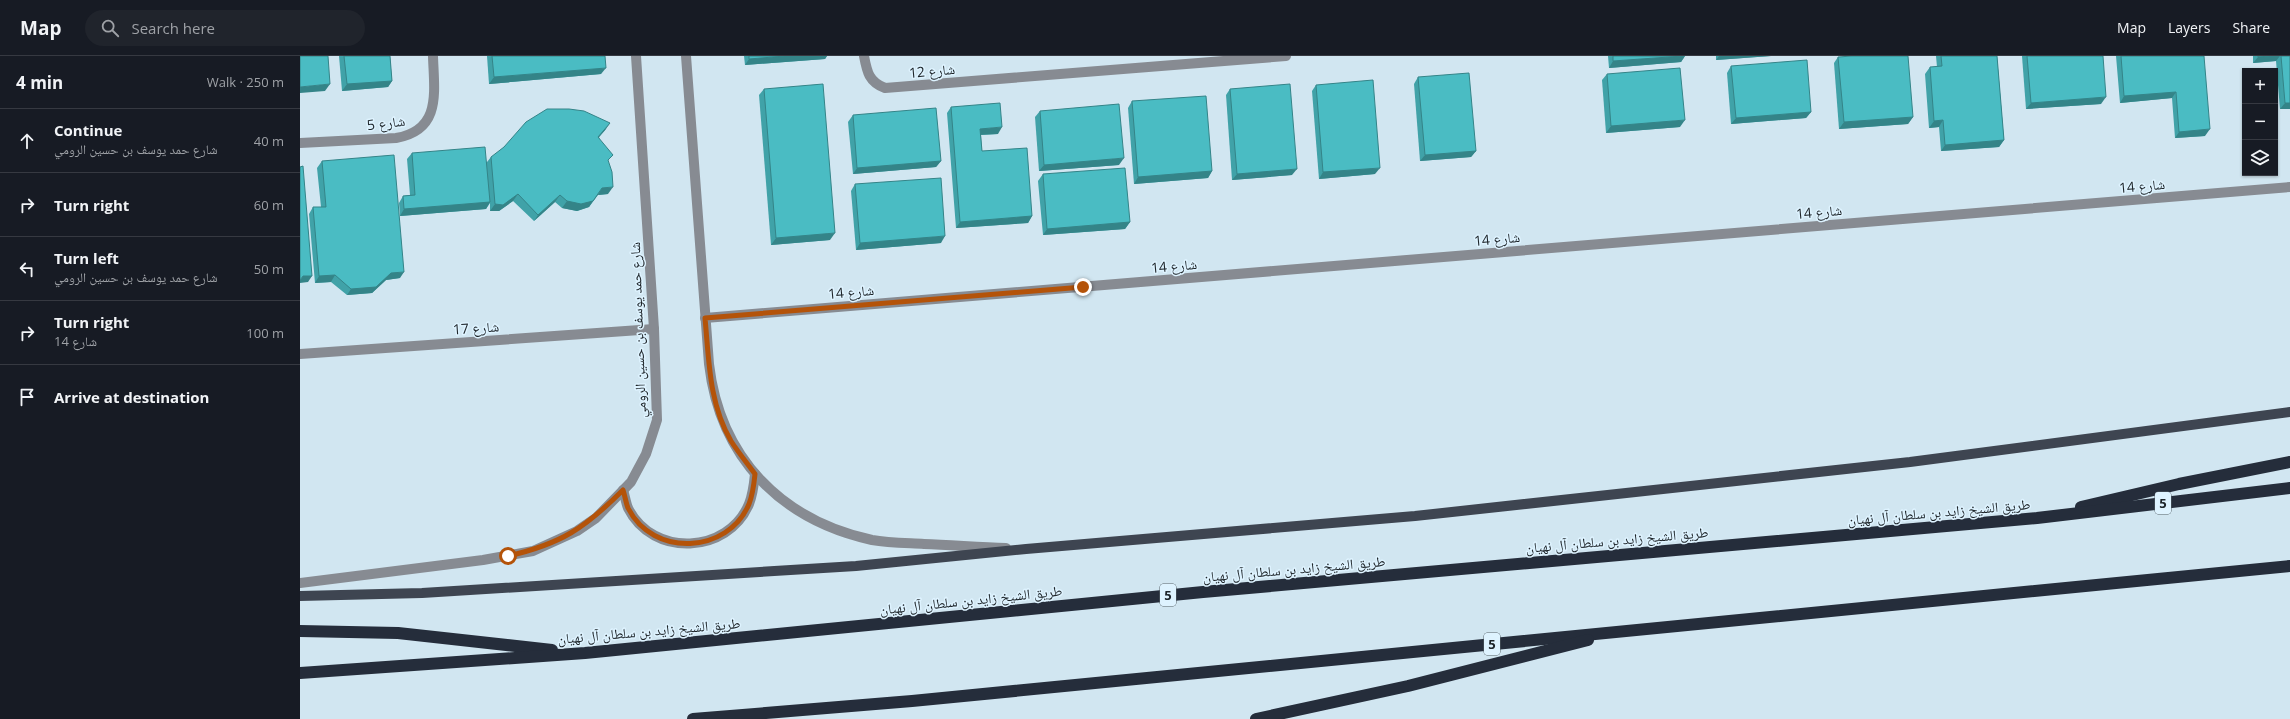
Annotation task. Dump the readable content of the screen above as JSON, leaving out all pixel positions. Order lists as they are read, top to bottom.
{
  "streets": {
    "highway": ["5", "طريق الشيخ زايد بن سلطان آل نهيان"],
    "street": [
      "شارع 12",
      "شارع 5",
      "شارع 14",
      "شارع 17",
      "شارع حمد يوسف بن حسين الرومي"
    ]
  },
  "crossings": [
    ["شارع 17", "شارع حمد يوسف بن حسين الرومي"]
  ],
  "page": {
    "header": "Map",
    "search": "Search here",
    "nav": ["Map", "Layers", "Share"],
    "heading": ["4 min", "Walk · 250 m"],
    "map_buttons": ["+", "−"],
    "list": [
      ["Continue", "شارع حمد يوسف بن حسين الرومي", "40 m"],
      ["Turn right", "60 m"],
      ["Turn left", "شارع حمد يوسف بن حسين الرومي", "50 m"],
      ["Turn right", "شارع 14", "100 m"],
      "Arrive at destination"
    ]
  }
}
